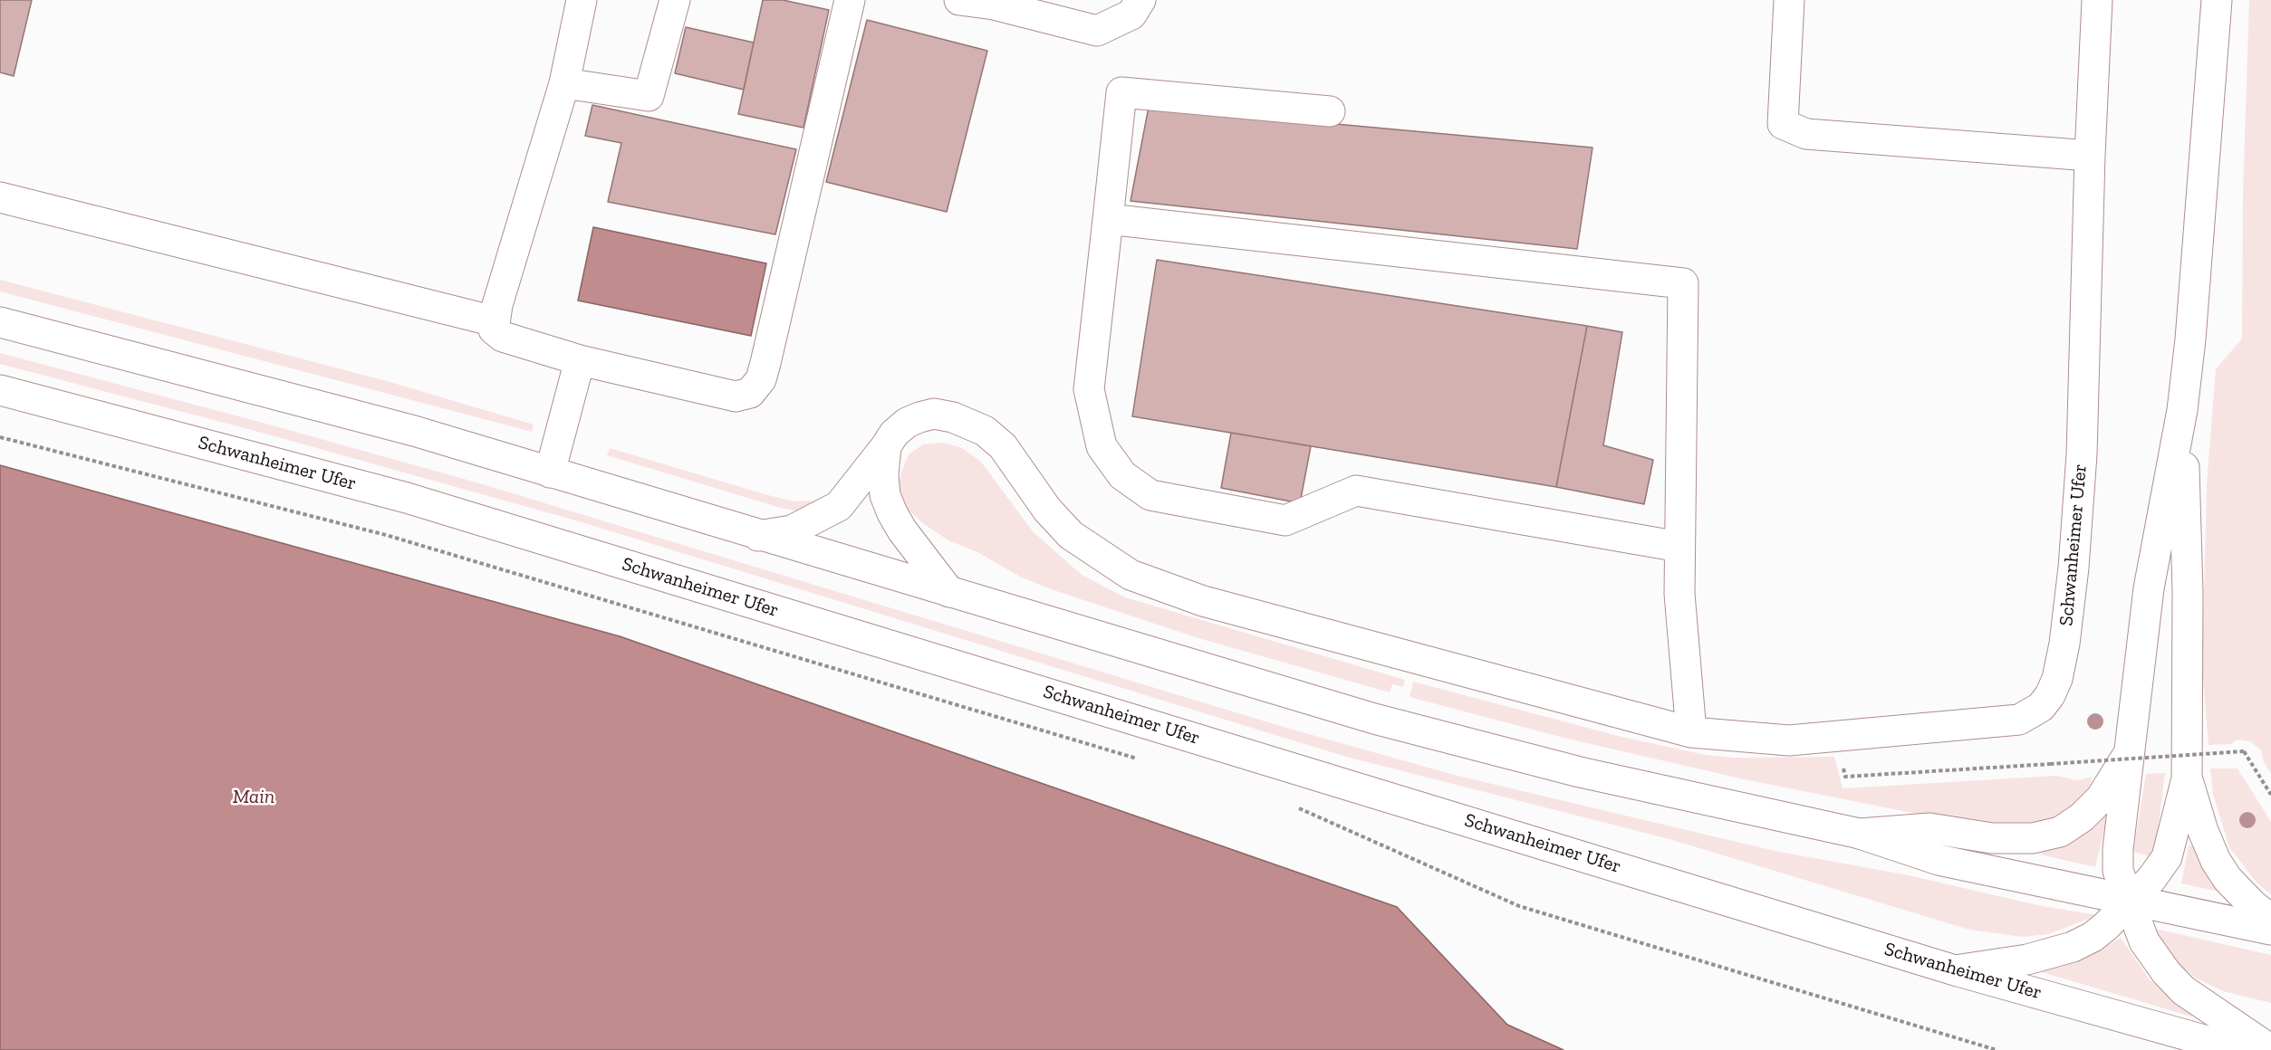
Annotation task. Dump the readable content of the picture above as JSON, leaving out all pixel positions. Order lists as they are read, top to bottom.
{
  "streets": {
    "main road": ["Schwanheimer Ufer"]
  },
  "water": ["Main"]
}
